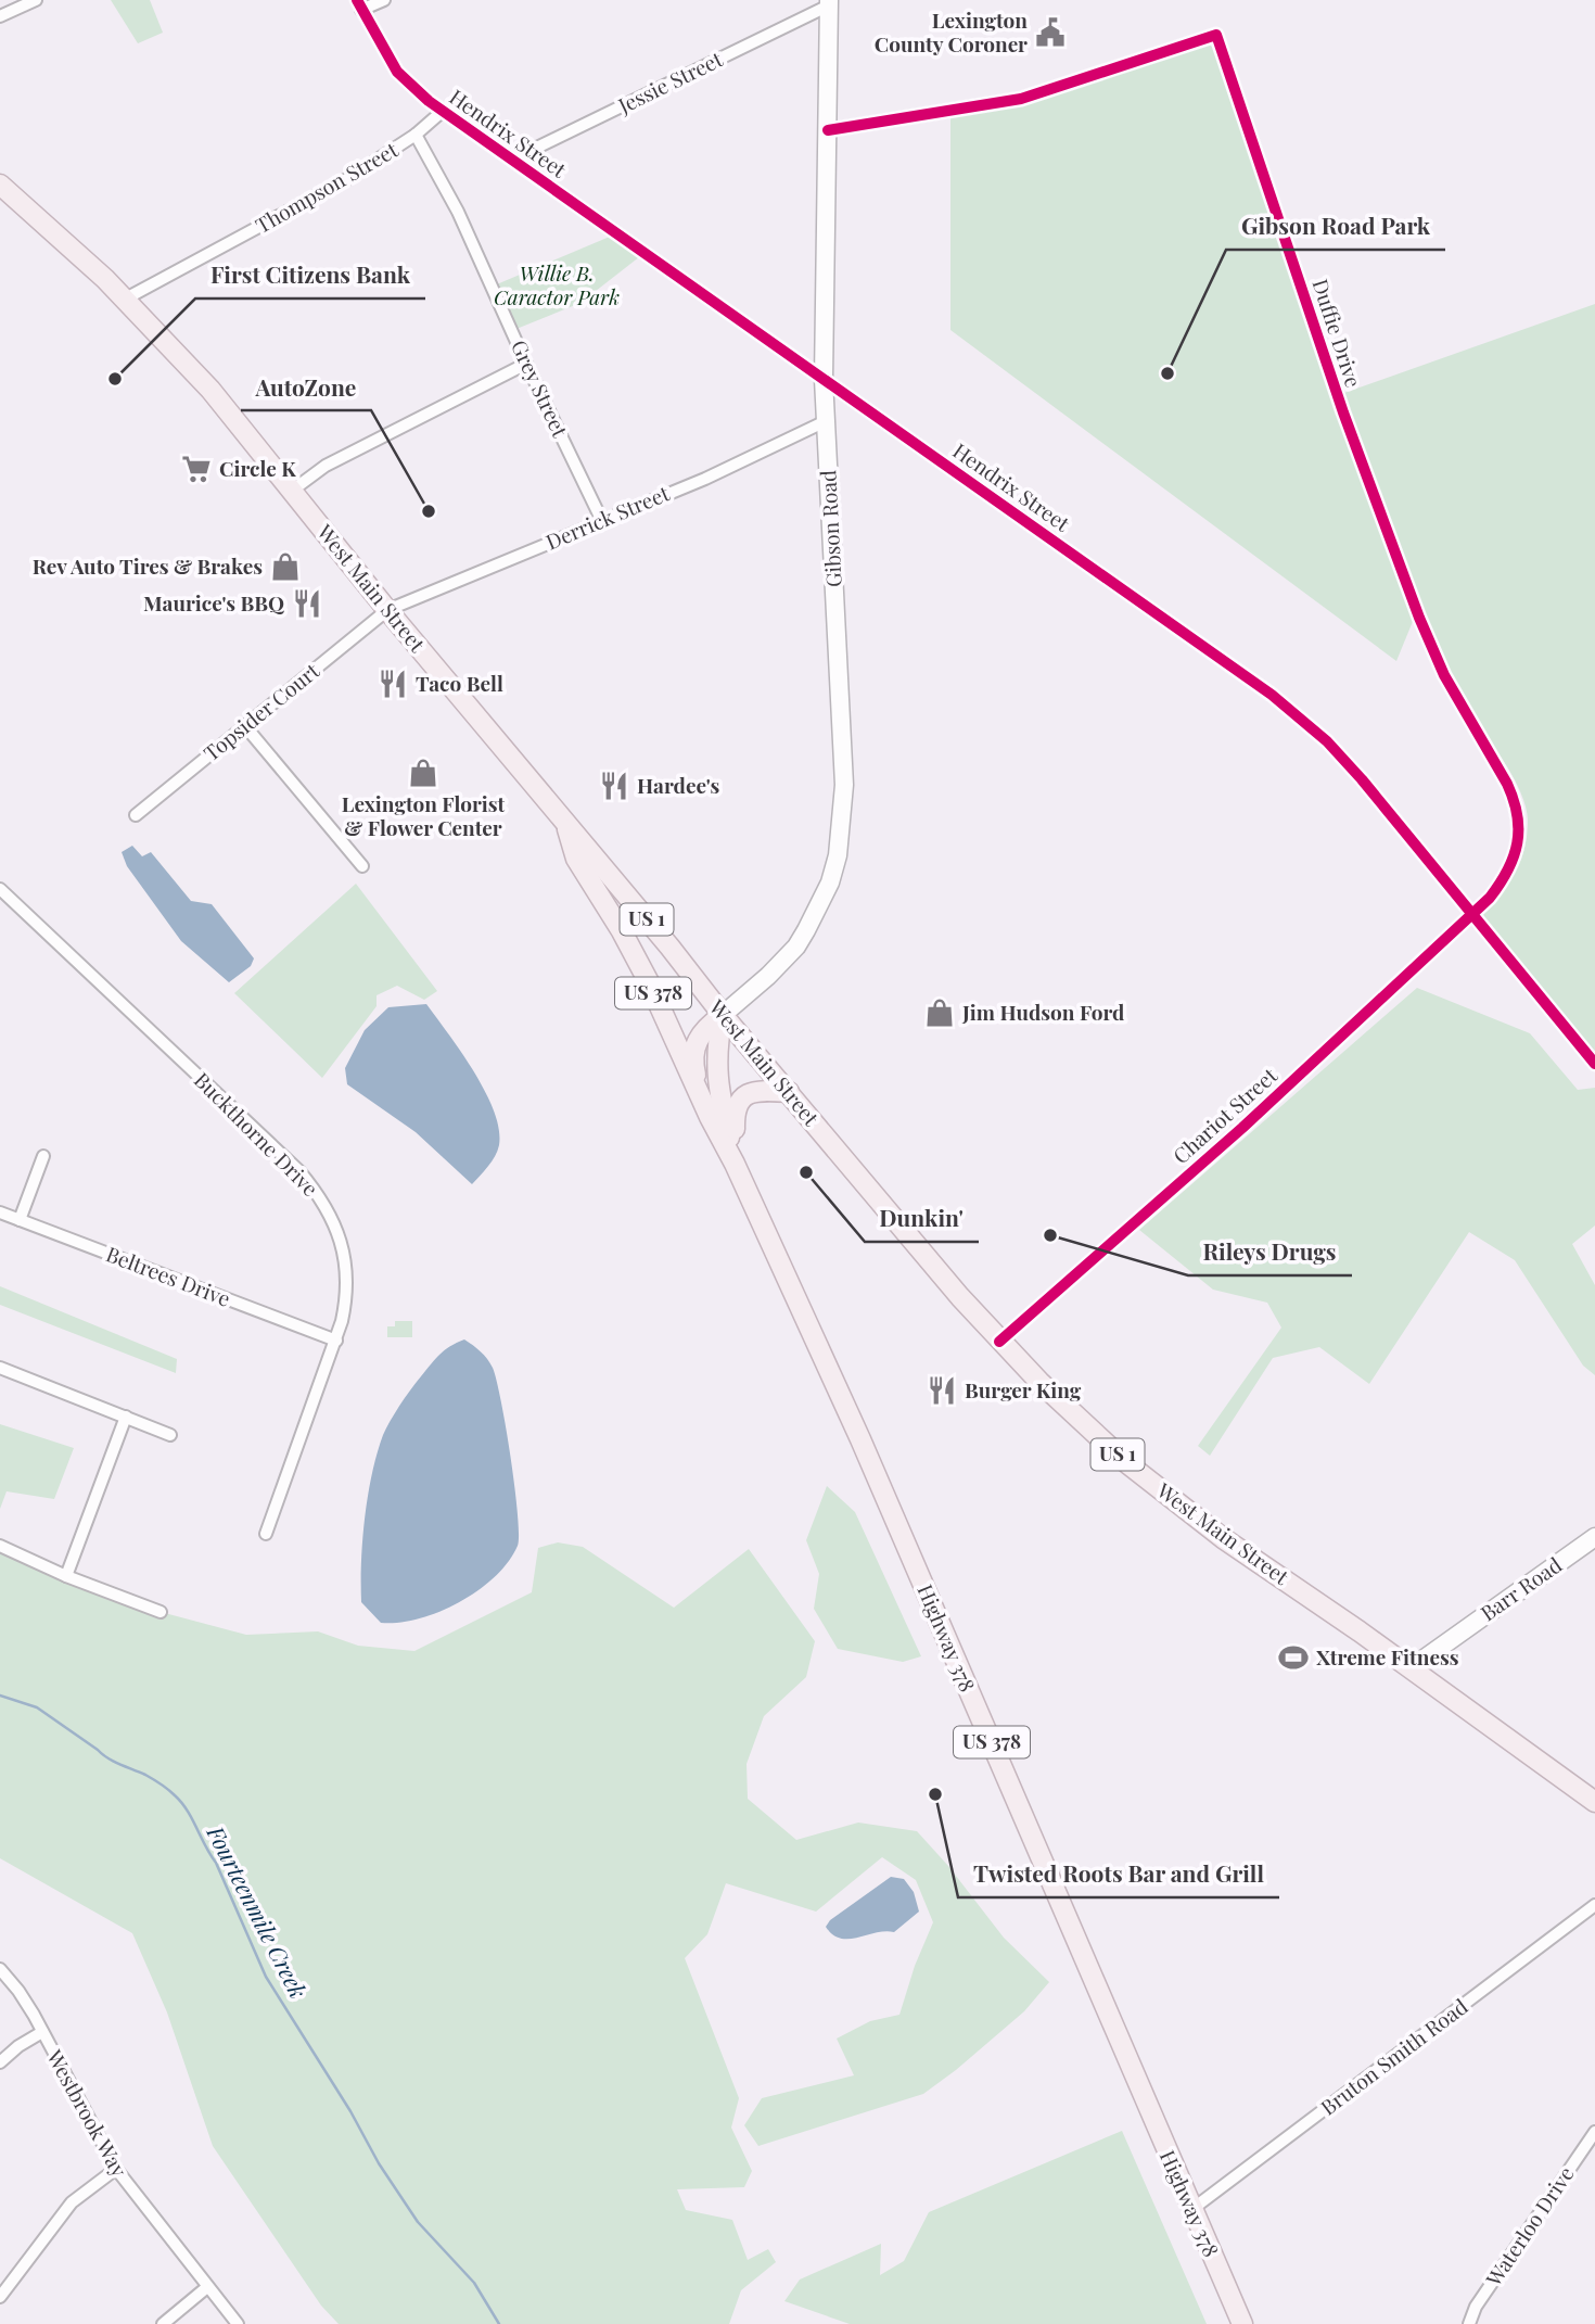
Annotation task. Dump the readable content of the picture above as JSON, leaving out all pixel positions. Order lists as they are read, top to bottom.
{
  "streets": {
    "main road": [
      "West Main Street",
      "US 1",
      "US 378",
      "Highway 378"
    ],
    "street": [
      "Jessie Street",
      "Hendrix Street",
      "Thompson Street",
      "Duffie Drive",
      "Grey Street",
      "Derrick Street",
      "Gibson Road",
      "Topsider Court",
      "Chariot Street",
      "Buckthorne Drive",
      "Beltrees Drive",
      "Barr Road",
      "Bruton Smith Road",
      "Westbrook Way",
      "Waterloo Drive"
    ]
  },
  "crossings": [
    ["Jessie Street", "Hendrix Street"],
    ["Jessie Street", "Gibson Road"],
    ["Hendrix Street", "Thompson Street"],
    ["Hendrix Street", "Duffie Drive"],
    ["Hendrix Street", "Gibson Road"],
    ["Hendrix Street", "Chariot Street"],
    ["Thompson Street", "Grey Street"],
    ["Thompson Street", "West Main Street"],
    ["Duffie Drive", "Gibson Road"],
    ["Duffie Drive", "Chariot Street"],
    ["Grey Street", "Derrick Street"],
    ["Derrick Street", "Gibson Road"],
    ["Derrick Street", "West Main Street"],
    ["Derrick Street", "Topsider Court"],
    ["Gibson Road", "West Main Street"],
    ["Gibson Road", "US 378"],
    ["West Main Street", "Topsider Court"],
    ["West Main Street", "US 378"],
    ["West Main Street", "Chariot Street"],
    ["West Main Street", "Barr Road"],
    ["US 378", "Highway 378"],
    ["Buckthorne Drive", "Beltrees Drive"],
    ["Highway 378", "Bruton Smith Road"]
  ],
  "water": ["Fourteenmile Creek"],
  "parks": ["Willie B. Caractor Park"],
  "places": {
    "public building": ["Lexington County Coroner"],
    "other": [
      "Gibson Road Park",
      "First Citizens Bank",
      "AutoZone",
      "Dunkin'",
      "Rileys Drugs",
      "Twisted Roots Bar and Grill"
    ],
    "supermarket": ["Circle K"],
    "shop": ["Rev Auto Tires & Brakes", "Lexington Florist & Flower Center", "Jim Hudson Ford"],
    "restaurant": [
      "Maurice's BBQ",
      "Taco Bell",
      "Hardee's",
      "Burger King"
    ],
    "sports": ["Xtreme Fitness"]
  }
}
